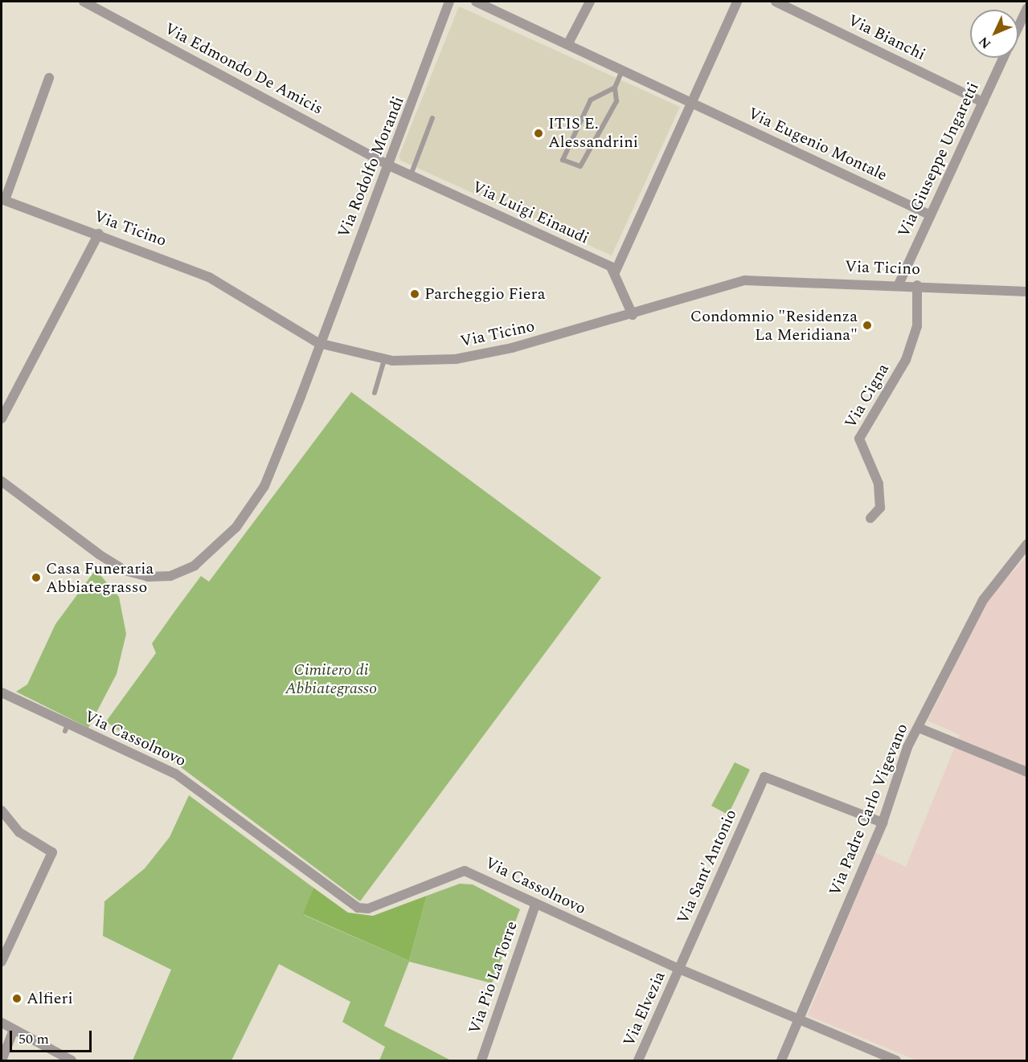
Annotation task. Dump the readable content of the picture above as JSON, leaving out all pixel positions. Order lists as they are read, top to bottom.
{
  "streets": {
    "street": [
      "Via Bianchi",
      "Via Edmondo De Amicis",
      "Via Eugenio Montale",
      "Via Giuseppe Ungaretti",
      "Via Rodolfo Morandi",
      "Via Luigi Einaudi",
      "Via Ticino",
      "Via Cigna",
      "Via Cassolnovo",
      "Via Padre Carlo Vigevano",
      "Via Sant'Antonio",
      "Via Pio La Torre",
      "Via Elvezia"
    ]
  },
  "crossings": [
    ["Via Bianchi", "Via Giuseppe Ungaretti"],
    ["Via Edmondo De Amicis", "Via Rodolfo Morandi"],
    ["Via Edmondo De Amicis", "Via Luigi Einaudi"],
    ["Via Eugenio Montale", "Via Giuseppe Ungaretti"],
    ["Via Giuseppe Ungaretti", "Via Ticino"],
    ["Via Rodolfo Morandi", "Via Luigi Einaudi"],
    ["Via Rodolfo Morandi", "Via Ticino"],
    ["Via Ticino", "Via Cigna"],
    ["Via Cassolnovo", "Via Padre Carlo Vigevano"],
    ["Via Cassolnovo", "Via Sant'Antonio"],
    ["Via Cassolnovo", "Via Pio La Torre"],
    ["Via Cassolnovo", "Via Elvezia"],
    ["Via Padre Carlo Vigevano", "Via Sant'Antonio"],
    ["Via Sant'Antonio", "Via Elvezia"]
  ],
  "parks": ["Cimitero di Abbiategrasso"],
  "places": [
    "ITIS E. Alessandrini",
    "Parcheggio Fiera",
    "Condomnio \"Residenza La Meridiana\"",
    "Casa Funeraria Abbiategrasso",
    "Alfieri"
  ],
  "scale_bar": "50 m",
  "north": "bottom left"
}
